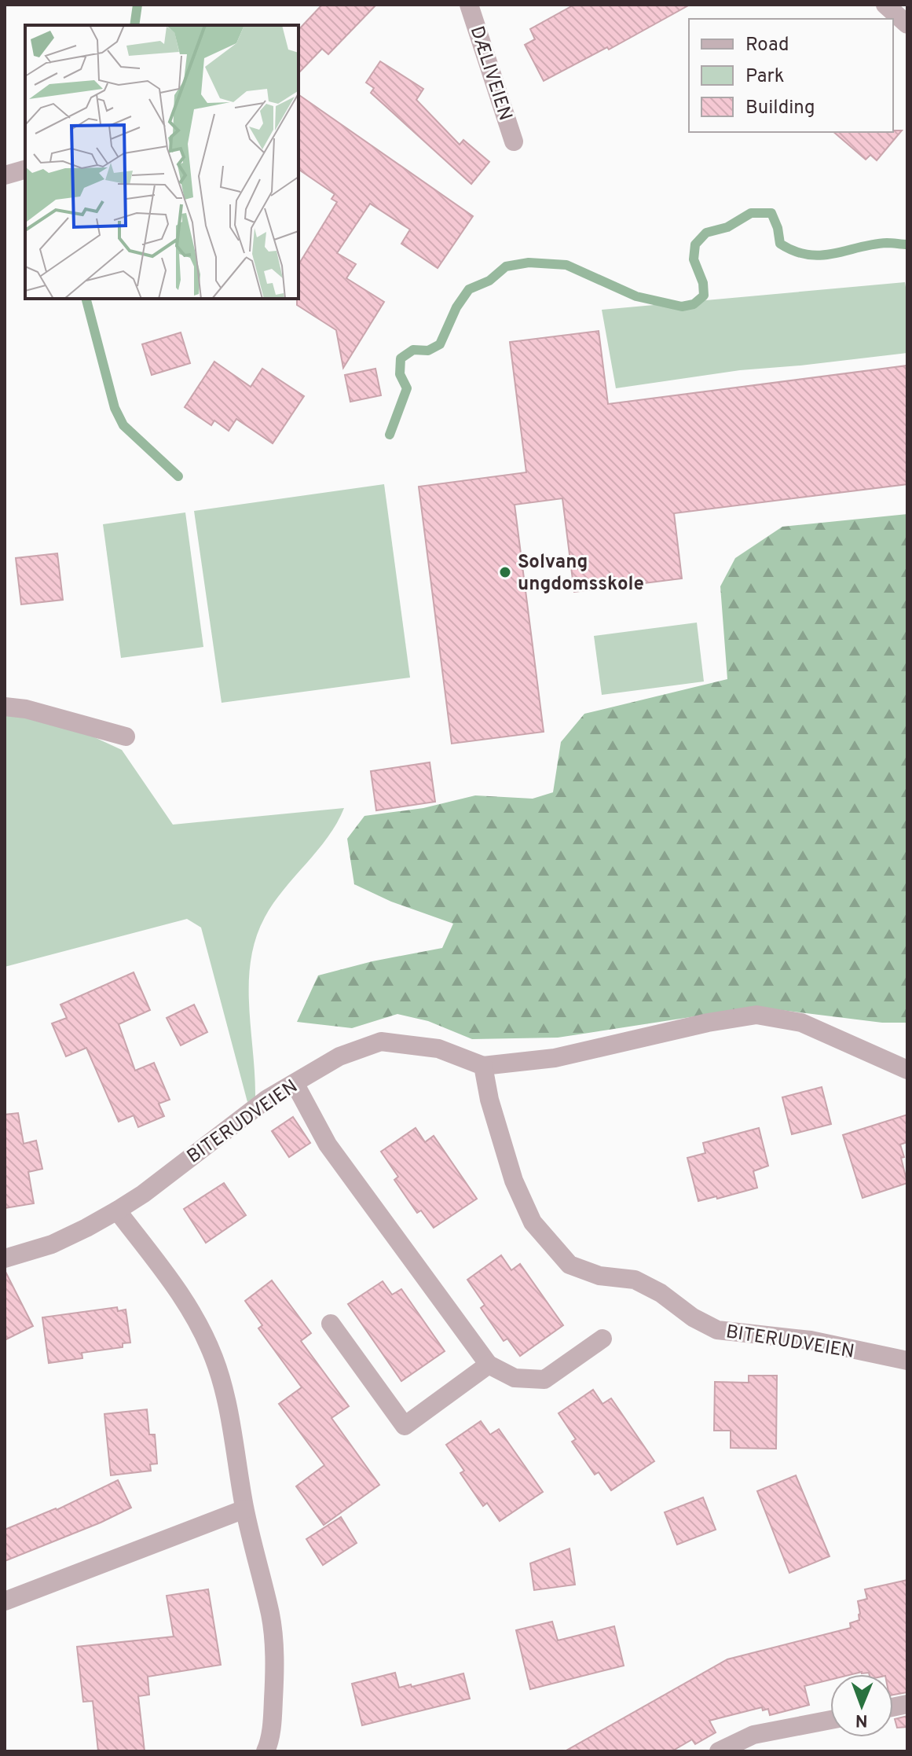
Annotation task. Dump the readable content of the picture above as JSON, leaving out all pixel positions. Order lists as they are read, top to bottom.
{
  "streets": {
    "street": ["DÆLIVEIEN", "BITERUDVEIEN"]
  },
  "places": ["Solvang ungdomsskole"],
  "legend": ["Road", "Park", "Building"],
  "north": "bottom"
}
